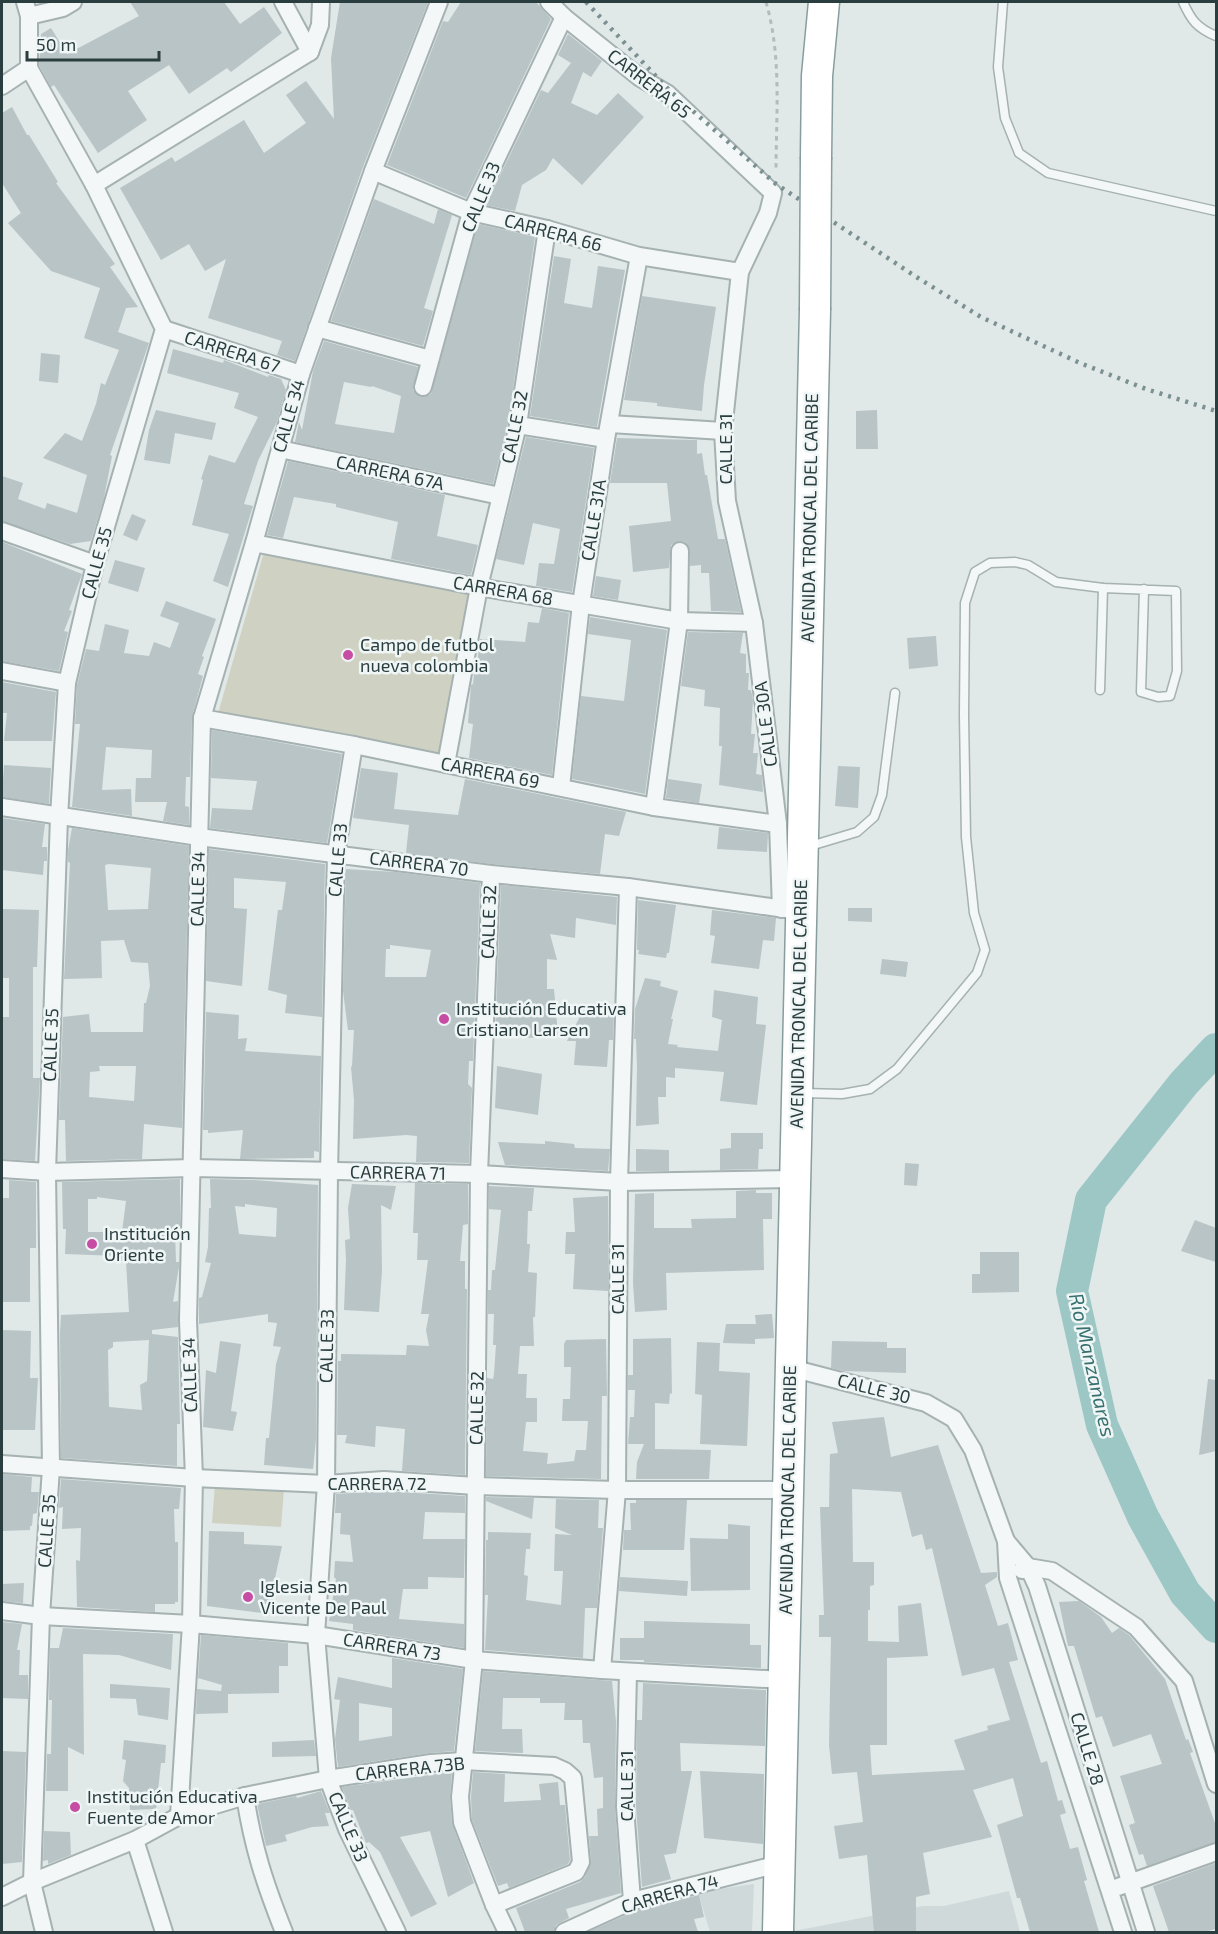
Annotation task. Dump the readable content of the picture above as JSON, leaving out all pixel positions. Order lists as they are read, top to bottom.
{
  "streets": {
    "highway": ["AVENIDA TRONCAL DEL CARIBE"],
    "street": [
      "CARRERA 65",
      "CALLE 33",
      "CARRERA 66",
      "CARRERA 67",
      "CALLE 34",
      "CALLE 32",
      "CALLE 31",
      "CARRERA 67A",
      "CALLE 31A",
      "CALLE 35",
      "CARRERA 68",
      "CALLE 30A",
      "CARRERA 69",
      "CARRERA 70",
      "CARRERA 71",
      "CALLE 30",
      "CARRERA 72",
      "CARRERA 73",
      "CALLE 28",
      "CARRERA 73B",
      "CARRERA 74"
    ]
  },
  "crossings": [
    ["CARRERA 65", "CALLE 33"],
    ["CARRERA 65", "CALLE 31"],
    ["CALLE 33", "CARRERA 66"],
    ["CALLE 33", "CARRERA 69"],
    ["CALLE 33", "CARRERA 70"],
    ["CALLE 33", "CARRERA 71"],
    ["CALLE 33", "CARRERA 72"],
    ["CALLE 33", "CARRERA 73"],
    ["CALLE 33", "CARRERA 73B"],
    ["CARRERA 66", "CALLE 34"],
    ["CARRERA 66", "CALLE 32"],
    ["CARRERA 66", "CALLE 31"],
    ["CARRERA 66", "CALLE 31A"],
    ["CARRERA 67", "CALLE 34"],
    ["CARRERA 67", "CALLE 35"],
    ["CALLE 34", "CARRERA 67A"],
    ["CALLE 34", "CARRERA 68"],
    ["CALLE 34", "CARRERA 69"],
    ["CALLE 34", "CARRERA 70"],
    ["CALLE 34", "CARRERA 71"],
    ["CALLE 34", "CARRERA 72"],
    ["CALLE 34", "CARRERA 73"],
    ["CALLE 34", "CARRERA 73B"],
    ["CALLE 32", "CARRERA 67A"],
    ["CALLE 32", "CARRERA 68"],
    ["CALLE 32", "CARRERA 69"],
    ["CALLE 32", "CARRERA 70"],
    ["CALLE 32", "CARRERA 71"],
    ["CALLE 32", "CARRERA 72"],
    ["CALLE 32", "CARRERA 73"],
    ["CALLE 32", "CARRERA 73B"],
    ["CALLE 31", "CARRERA 68"],
    ["CALLE 31", "CALLE 30A"],
    ["CALLE 31", "CARRERA 70"],
    ["CALLE 31", "CARRERA 71"],
    ["CALLE 31", "CARRERA 72"],
    ["CALLE 31", "CARRERA 73"],
    ["CALLE 31", "CARRERA 74"],
    ["AVENIDA TRONCAL DEL CARIBE", "CALLE 30A"],
    ["AVENIDA TRONCAL DEL CARIBE", "CARRERA 70"],
    ["AVENIDA TRONCAL DEL CARIBE", "CARRERA 71"],
    ["AVENIDA TRONCAL DEL CARIBE", "CALLE 30"],
    ["AVENIDA TRONCAL DEL CARIBE", "CARRERA 72"],
    ["AVENIDA TRONCAL DEL CARIBE", "CARRERA 73"],
    ["AVENIDA TRONCAL DEL CARIBE", "CARRERA 74"],
    ["CALLE 31A", "CARRERA 68"],
    ["CALLE 31A", "CARRERA 69"],
    ["CALLE 35", "CARRERA 70"],
    ["CALLE 35", "CARRERA 71"],
    ["CALLE 35", "CARRERA 72"],
    ["CALLE 35", "CARRERA 73"],
    ["CALLE 35", "CARRERA 73B"],
    ["CARRERA 68", "CALLE 30A"],
    ["CALLE 30A", "CARRERA 69"],
    ["CALLE 30A", "CARRERA 70"],
    ["CALLE 30", "CALLE 28"]
  ],
  "water": ["Río Manzanares"],
  "places": [
    "Campo de futbol nueva colombia",
    "Institución Educativa Cristiano Larsen",
    "Institución Oriente",
    "Iglesia San Vicente De Paul",
    "Institución Educativa Fuente de Amor"
  ],
  "scale_bar": "50 m"
}
